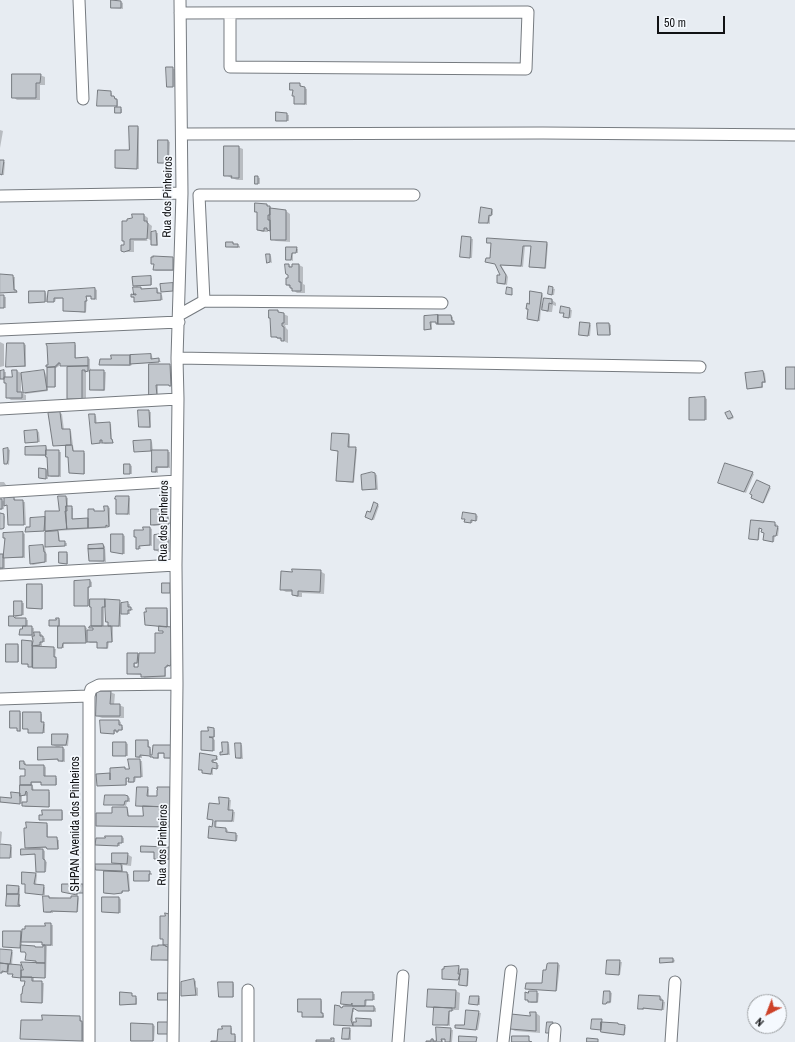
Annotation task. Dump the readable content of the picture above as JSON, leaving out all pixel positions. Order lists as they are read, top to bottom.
{
  "streets": {
    "street": ["Rua dos Pinheiros", "SHPAN Avenida dos Pinheiros"]
  },
  "scale_bar": "50 m",
  "north": "bottom left"
}
